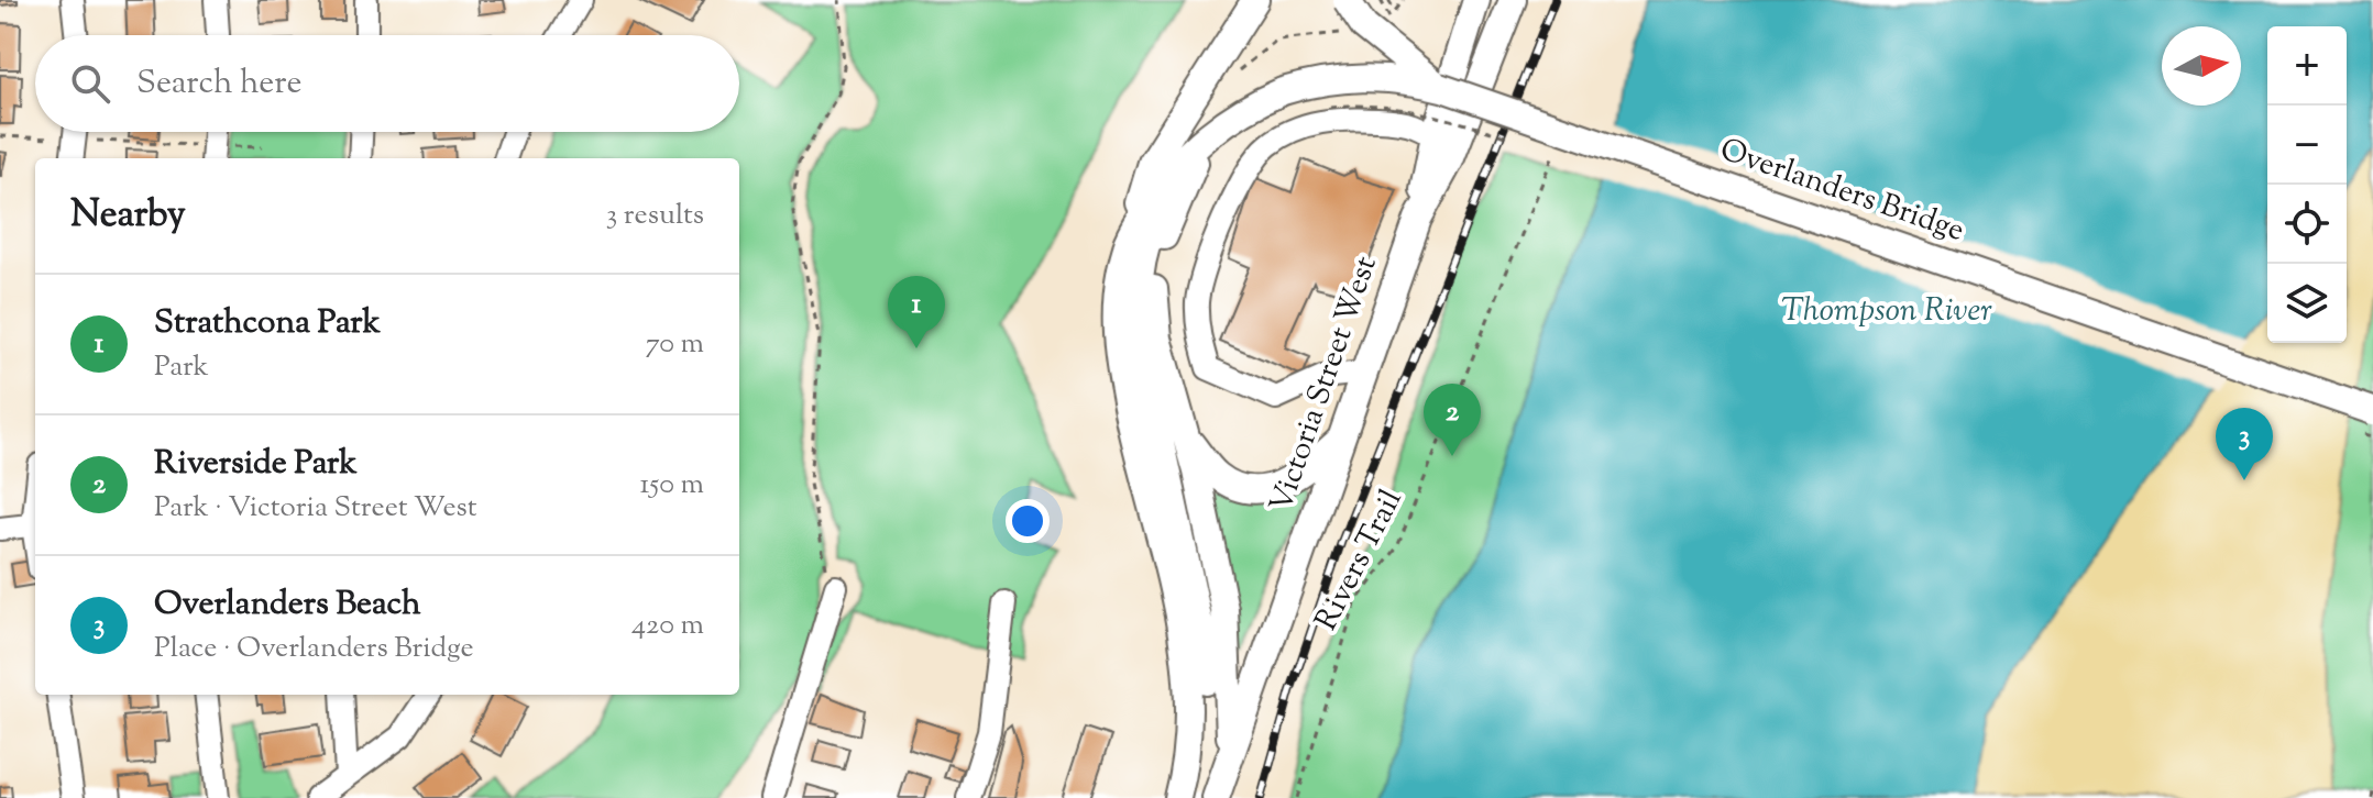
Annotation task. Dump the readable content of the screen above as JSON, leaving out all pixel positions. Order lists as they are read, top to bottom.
{
  "streets": {
    "main road": ["Overlanders Bridge", "Victoria Street West"],
    "path": ["Rivers Trail"]
  },
  "water": ["Thompson River"],
  "north": "right",
  "page": {
    "map_buttons": ["+", "−"],
    "search": "Search here",
    "heading": ["Nearby", "3 results"],
    "list": [
      {
        "mark": "1",
        "name": "Strathcona Park",
        "note": "Park",
        "value": "70 m"
      },
      {
        "mark": "2",
        "name": "Riverside Park",
        "note": "Park · Victoria Street West",
        "value": "150 m"
      },
      {
        "mark": "3",
        "name": "Overlanders Beach",
        "note": "Place · Overlanders Bridge",
        "value": "420 m"
      }
    ],
    "pins": ["1", "2", "3"]
  }
}
